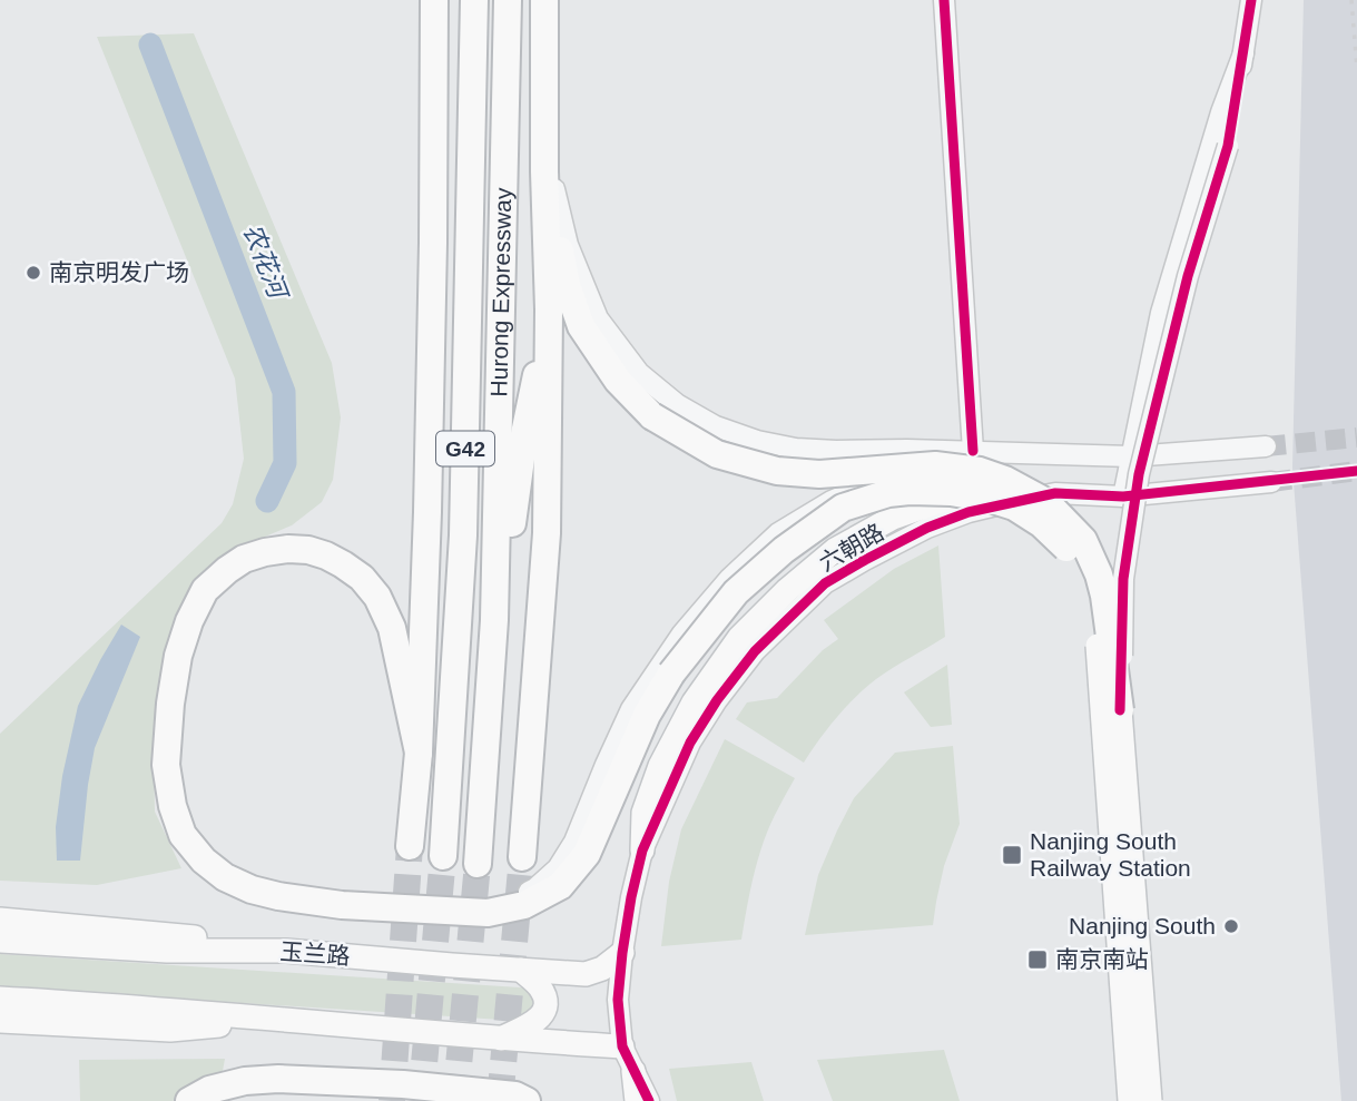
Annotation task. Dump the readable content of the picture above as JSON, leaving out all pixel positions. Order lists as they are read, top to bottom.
{
  "streets": {
    "highway": ["Hurong Expressway", "G42"],
    "main road": ["玉兰路"],
    "street": ["六朝路"]
  },
  "crossings": [
    ["六朝路", "玉兰路"]
  ],
  "water": ["农花河"],
  "places": {
    "other": ["南京明发广场", "Nanjing South"],
    "transit": ["Nanjing South Railway Station", "南京南站"]
  }
}
